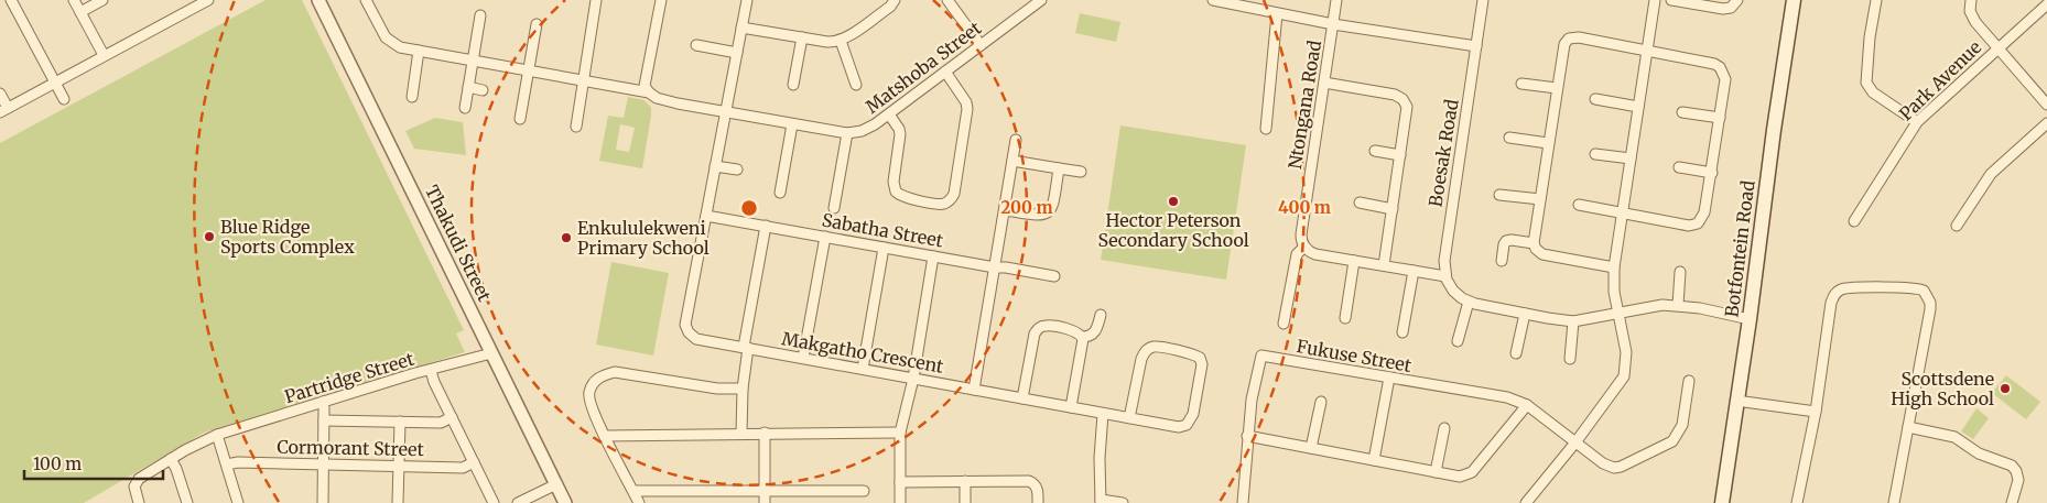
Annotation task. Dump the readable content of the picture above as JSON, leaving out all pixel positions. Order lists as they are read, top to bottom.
{
  "streets": {
    "main road": ["Botfontein Road"],
    "street": [
      "Matshoba Street",
      "Park Avenue",
      "Ntongana Road",
      "Boesak Road",
      "Sabatha Street",
      "Thakudi Street",
      "Makgatho Crescent",
      "Fukuse Street",
      "Partridge Street",
      "Cormorant Street"
    ]
  },
  "crossings": [
    ["Matshoba Street", "Makgatho Crescent"],
    ["Sabatha Street", "Makgatho Crescent"],
    ["Thakudi Street", "Partridge Street"]
  ],
  "places": [
    "Hector Peterson Secondary School",
    "Blue Ridge Sports Complex",
    "Enkululekweni Primary School",
    "Scottsdene High School"
  ],
  "scale_bar": "100 m",
  "rings": ["200 m", "400 m"]
}
